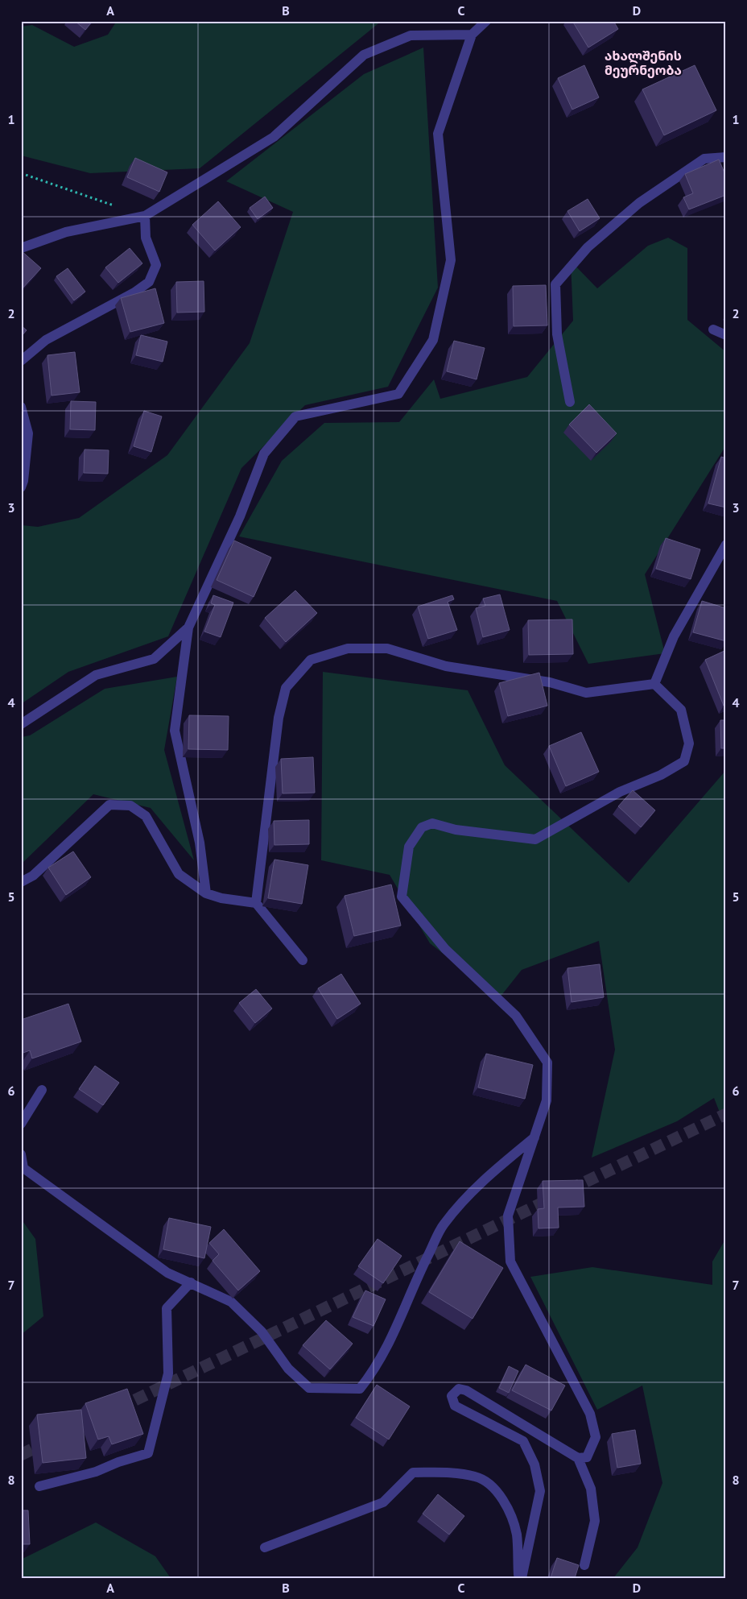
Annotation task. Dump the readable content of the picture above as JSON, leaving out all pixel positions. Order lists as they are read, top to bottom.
{
  "districts": ["ახალშენის მეურნეობა"],
  "grid": {
    "columns": [
      "A",
      "B",
      "C",
      "D"
    ],
    "rows": [
      "1",
      "2",
      "3",
      "4",
      "5",
      "6",
      "7",
      "8"
    ]
  }
}
